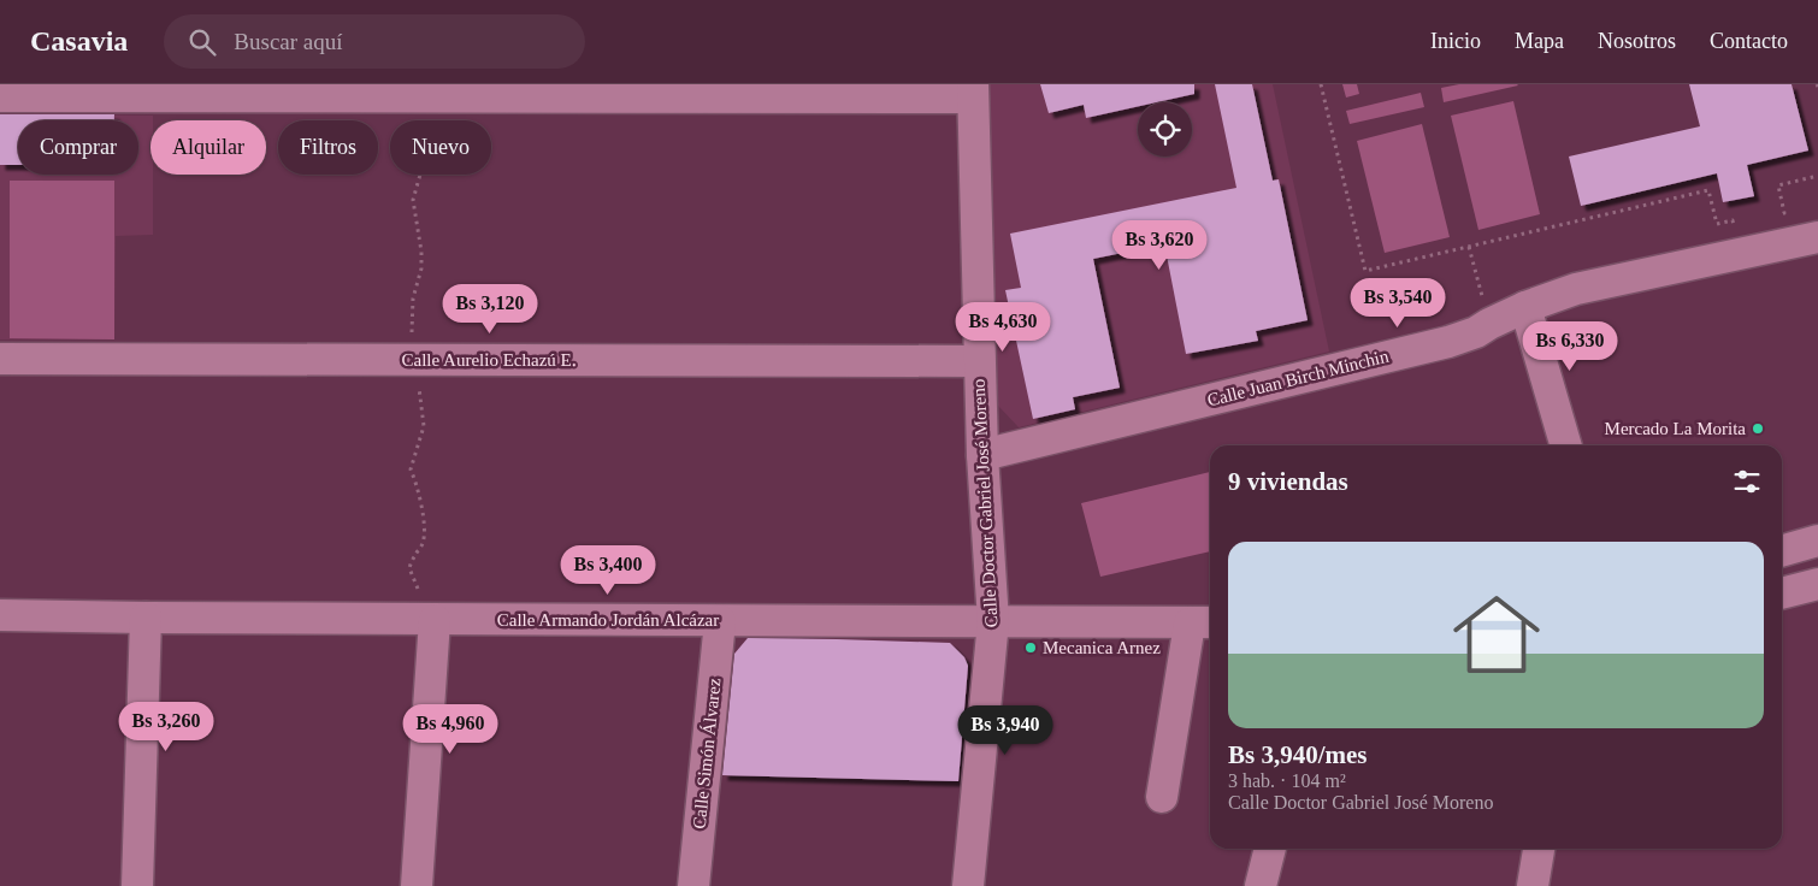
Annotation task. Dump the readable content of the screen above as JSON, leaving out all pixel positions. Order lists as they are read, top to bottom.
{
  "streets": {
    "street": [
      "Calle Aurelio Echazú E.",
      "Calle Juan Birch Minchin",
      "Calle Doctor Gabriel José Moreno",
      "Calle Armando Jordán Alcázar",
      "Calle Simón Álvarez"
    ]
  },
  "crossings": [
    ["Calle Aurelio Echazú E.", "Calle Doctor Gabriel José Moreno"],
    ["Calle Juan Birch Minchin", "Calle Doctor Gabriel José Moreno"],
    ["Calle Doctor Gabriel José Moreno", "Calle Armando Jordán Alcázar"],
    ["Calle Armando Jordán Alcázar", "Calle Simón Álvarez"]
  ],
  "places": ["Mercado La Morita", "Mecanica Arnez"],
  "page": {
    "header": "Casavia",
    "search": "Buscar aquí",
    "nav": [
      "Inicio",
      "Mapa",
      "Nosotros",
      "Contacto"
    ],
    "chip": [
      "Comprar",
      "Alquilar",
      "Filtros",
      "Nuevo"
    ],
    "price": [
      "Bs 3,620",
      "Bs 3,540",
      "Bs 3,120",
      "Bs 4,630",
      "Bs 6,330",
      "Bs 3,400",
      "Bs 3,260",
      "Bs 4,960",
      "Bs 3,940"
    ],
    "heading": "9 viviendas",
    "list": [
      {
        "name": "Bs 3,940/mes",
        "note": "3 hab. · 104 m² · Calle Doctor Gabriel José Moreno"
      }
    ]
  }
}
